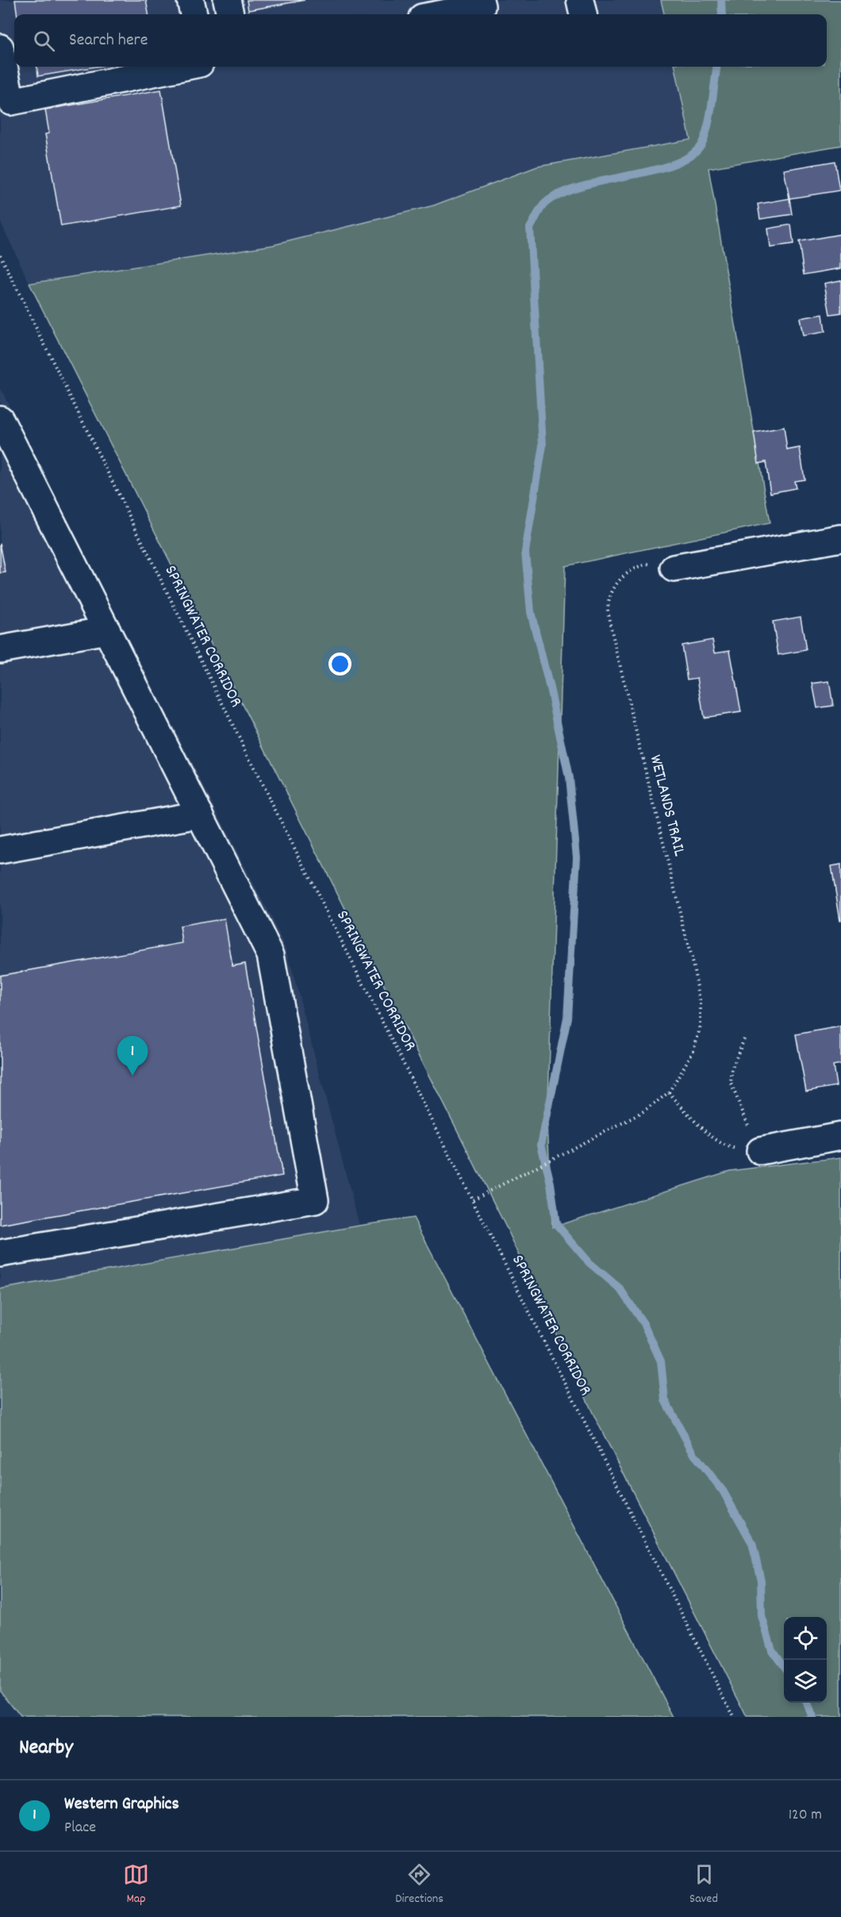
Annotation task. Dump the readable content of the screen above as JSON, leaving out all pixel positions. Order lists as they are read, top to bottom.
{
  "streets": {
    "path": ["SPRINGWATER CORRIDOR", "WETLANDS TRAIL"]
  },
  "crossings": [
    ["SPRINGWATER CORRIDOR", "WETLANDS TRAIL"]
  ],
  "page": {
    "search": "Search here",
    "pins": "1",
    "heading": "Nearby",
    "list": [
      {
        "mark": "1",
        "name": "Western Graphics",
        "note": "Place",
        "value": "120 m"
      }
    ],
    "nav": ["Map", "Directions", "Saved"]
  }
}
